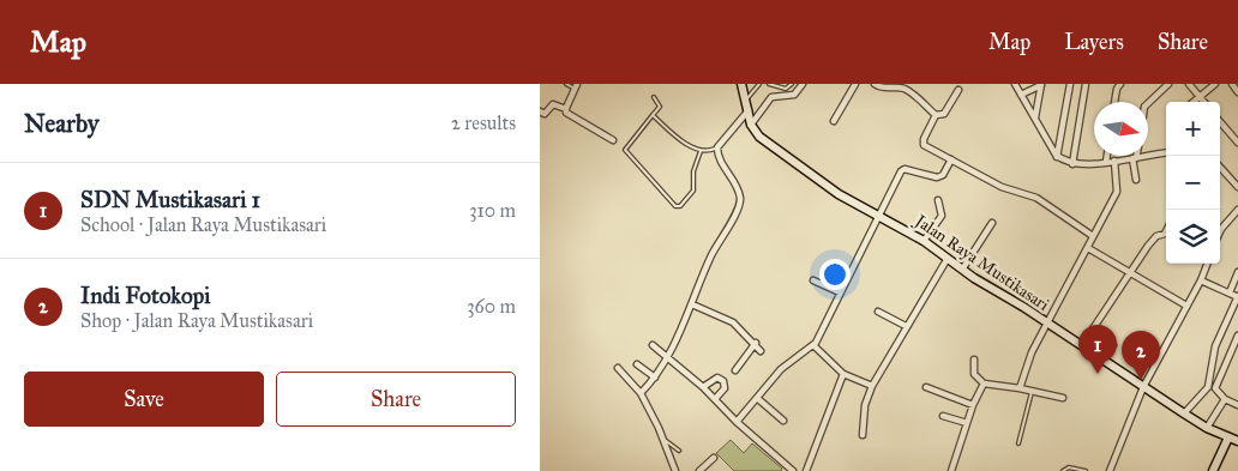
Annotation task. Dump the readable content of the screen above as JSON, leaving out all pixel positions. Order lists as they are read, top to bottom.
{
  "streets": {
    "main road": ["Jalan Raya Mustikasari"]
  },
  "north": "right",
  "page": {
    "header": "Map",
    "nav": ["Map", "Layers", "Share"],
    "heading": ["Nearby", "2 results"],
    "map_buttons": ["+", "−"],
    "list": [
      {
        "mark": "1",
        "name": "SDN Mustikasari 1",
        "note": "School · Jalan Raya Mustikasari",
        "value": "310 m"
      },
      {
        "mark": "2",
        "name": "Indi Fotokopi",
        "note": "Shop · Jalan Raya Mustikasari",
        "value": "360 m"
      }
    ],
    "pins": ["1", "2"],
    "buttons": ["Save", "Share"]
  }
}
